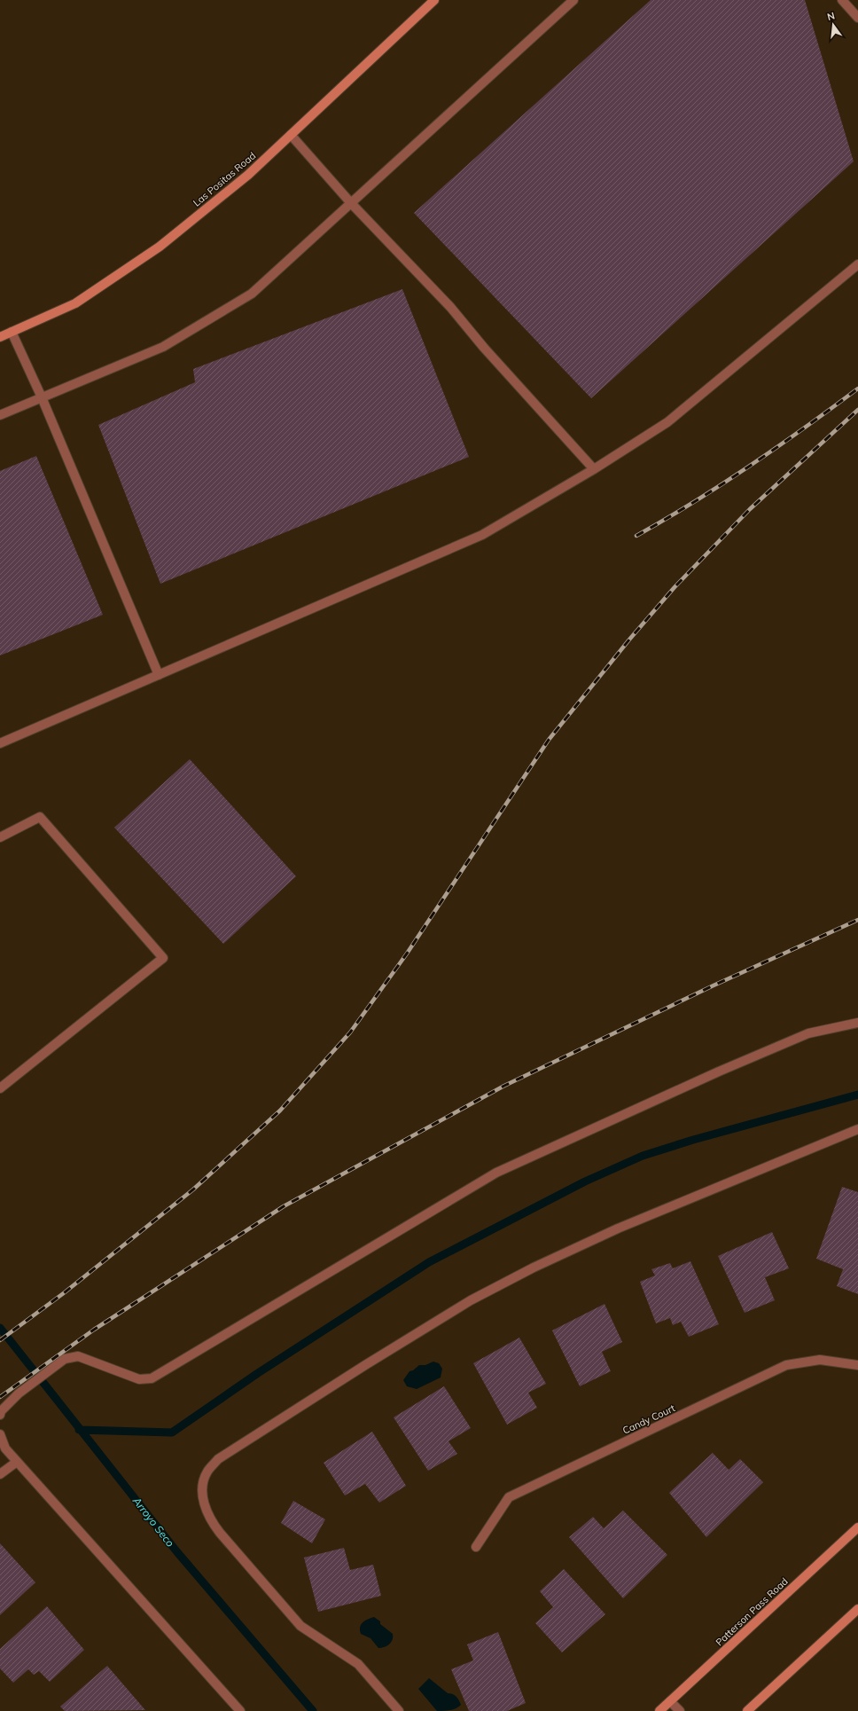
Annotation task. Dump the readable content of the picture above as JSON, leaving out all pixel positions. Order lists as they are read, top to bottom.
{
  "streets": {
    "main road": ["Las Positas Road", "Patterson Pass Road"],
    "street": ["Candy Court"]
  },
  "water": ["Arroyo Seco"],
  "north": "top"
}
